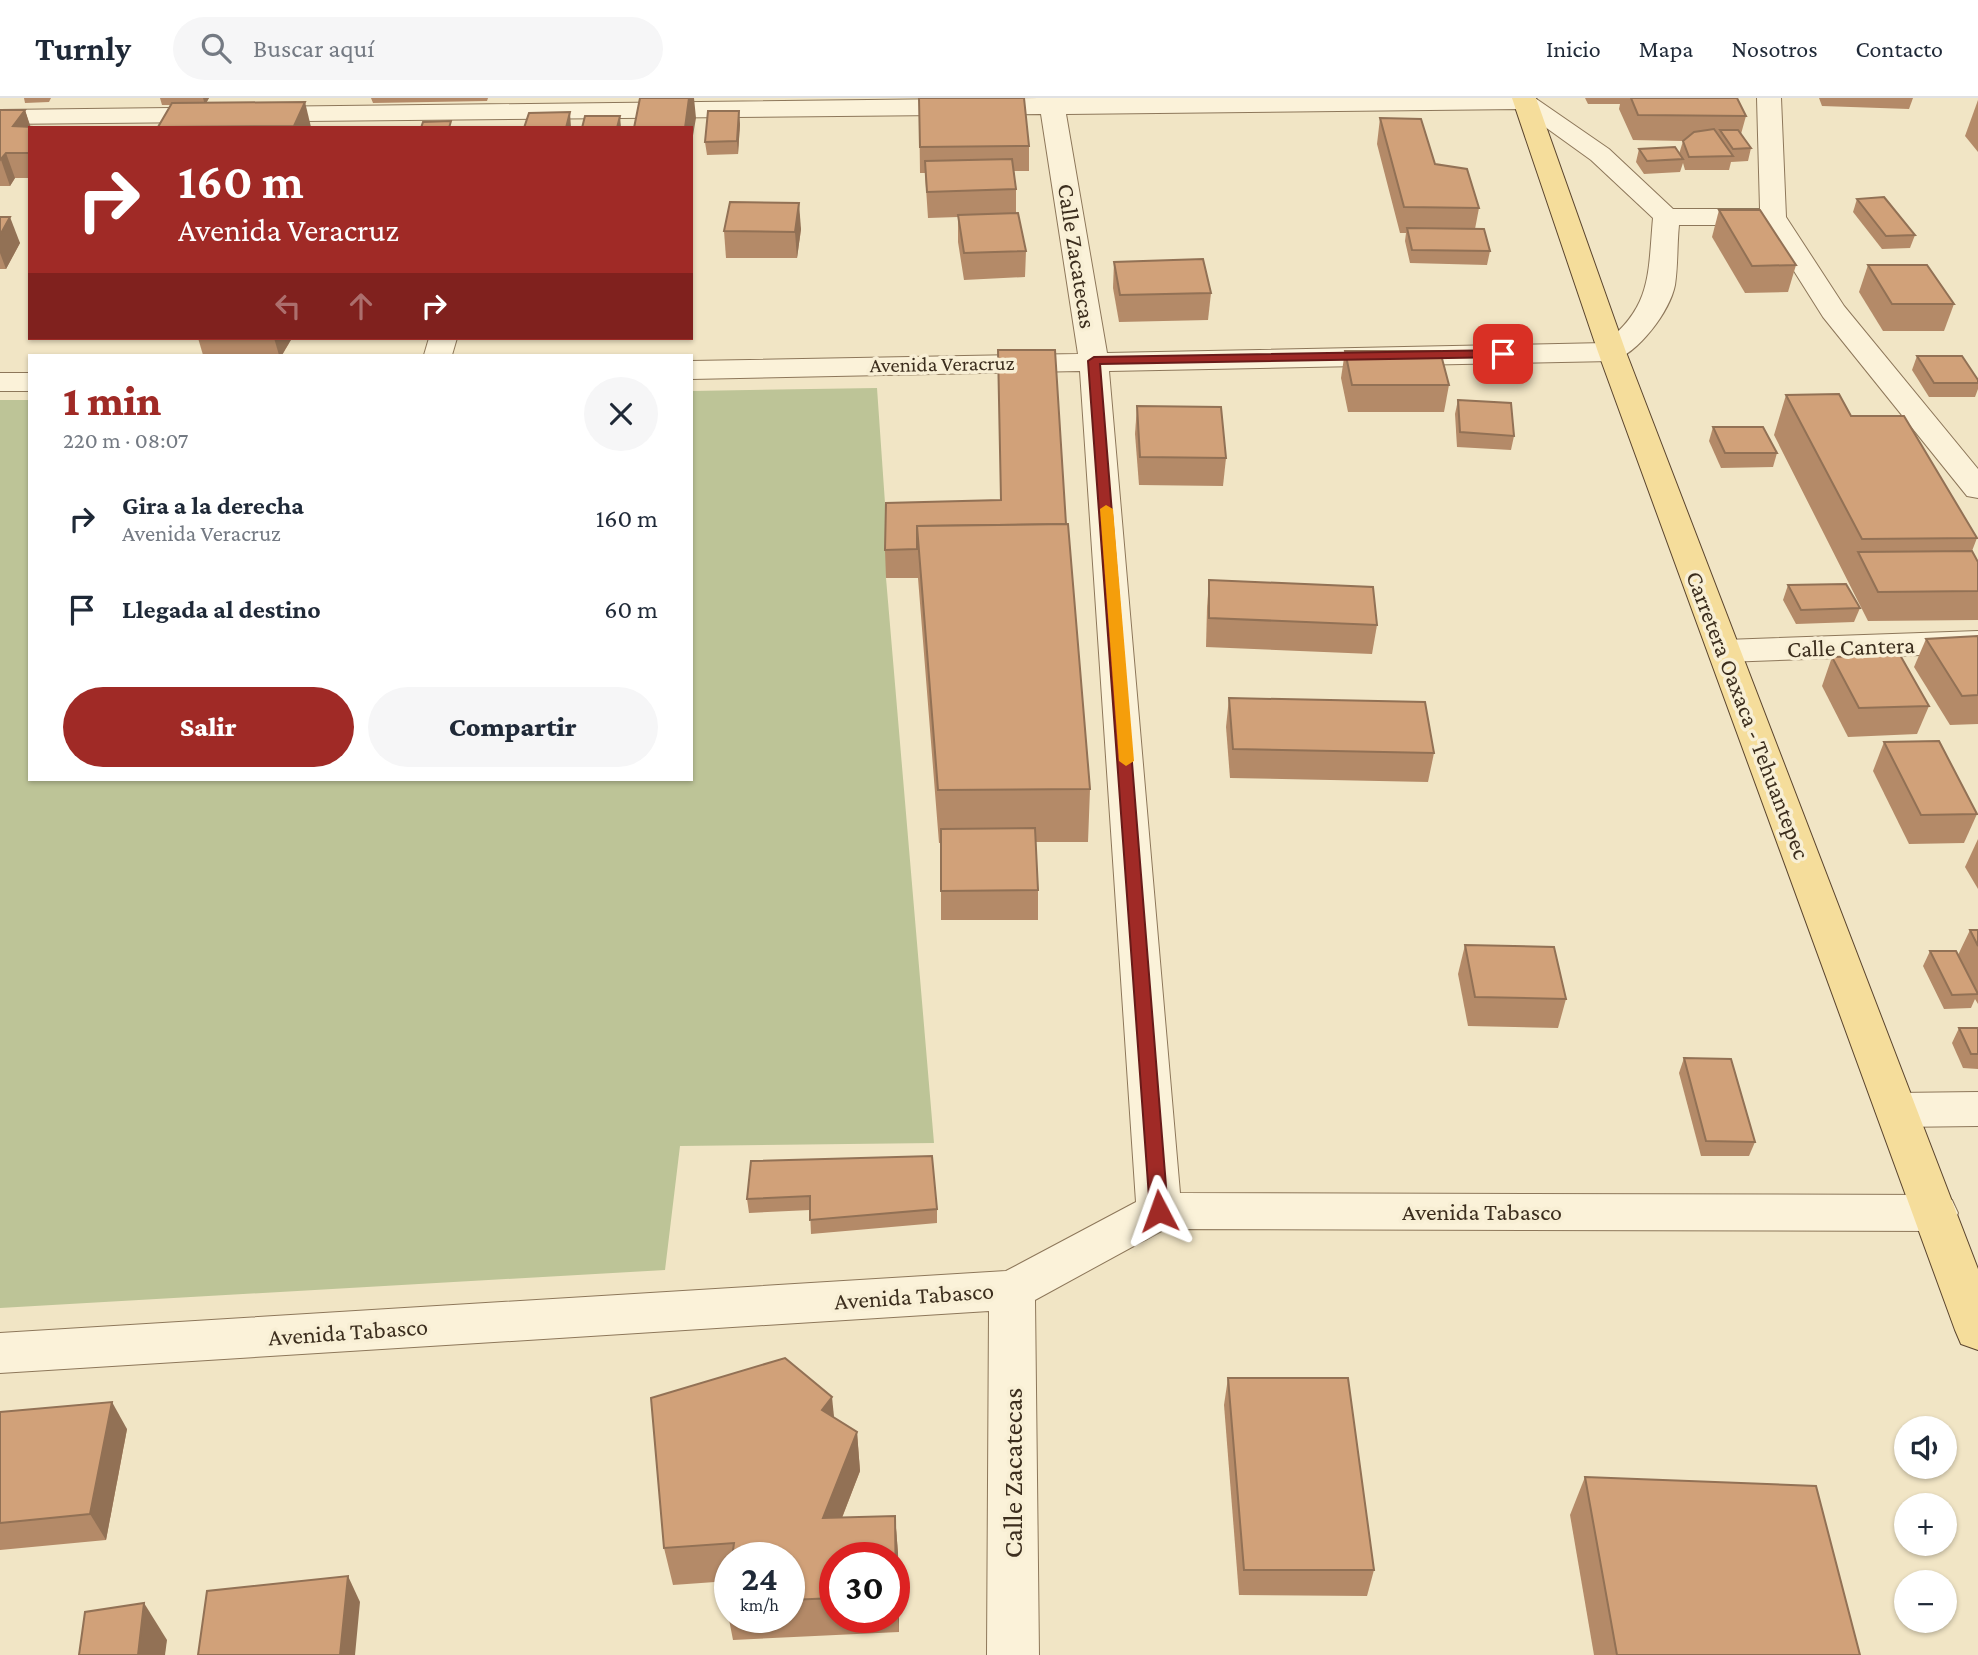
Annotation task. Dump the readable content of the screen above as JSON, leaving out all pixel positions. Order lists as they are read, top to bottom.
{
  "streets": {
    "main road": ["Carretera Oaxaca - Tehuantepec"],
    "street": [
      "Calle Zacatecas",
      "Avenida Veracruz",
      "Calle Cantera",
      "Avenida Tabasco"
    ]
  },
  "crossings": [
    ["Calle Zacatecas", "Avenida Veracruz"],
    ["Calle Zacatecas", "Avenida Tabasco"],
    ["Avenida Veracruz", "Carretera Oaxaca - Tehuantepec"],
    ["Calle Cantera", "Carretera Oaxaca - Tehuantepec"],
    ["Carretera Oaxaca - Tehuantepec", "Avenida Tabasco"]
  ],
  "page": {
    "header": "Turnly",
    "search": "Buscar aquí",
    "nav": [
      "Inicio",
      "Mapa",
      "Nosotros",
      "Contacto"
    ],
    "turn": ["160 m", "Avenida Veracruz"],
    "heading": ["1 min", "220 m · 08:07"],
    "list": [
      {
        "name": "Gira a la derecha",
        "note": "Avenida Veracruz",
        "value": "160 m"
      },
      {
        "name": "Llegada al destino",
        "value": "60 m"
      }
    ],
    "buttons": ["Salir", "Compartir"],
    "map_buttons": ["+", "−"],
    "speed": "24 km/h",
    "limit": "30"
  }
}
